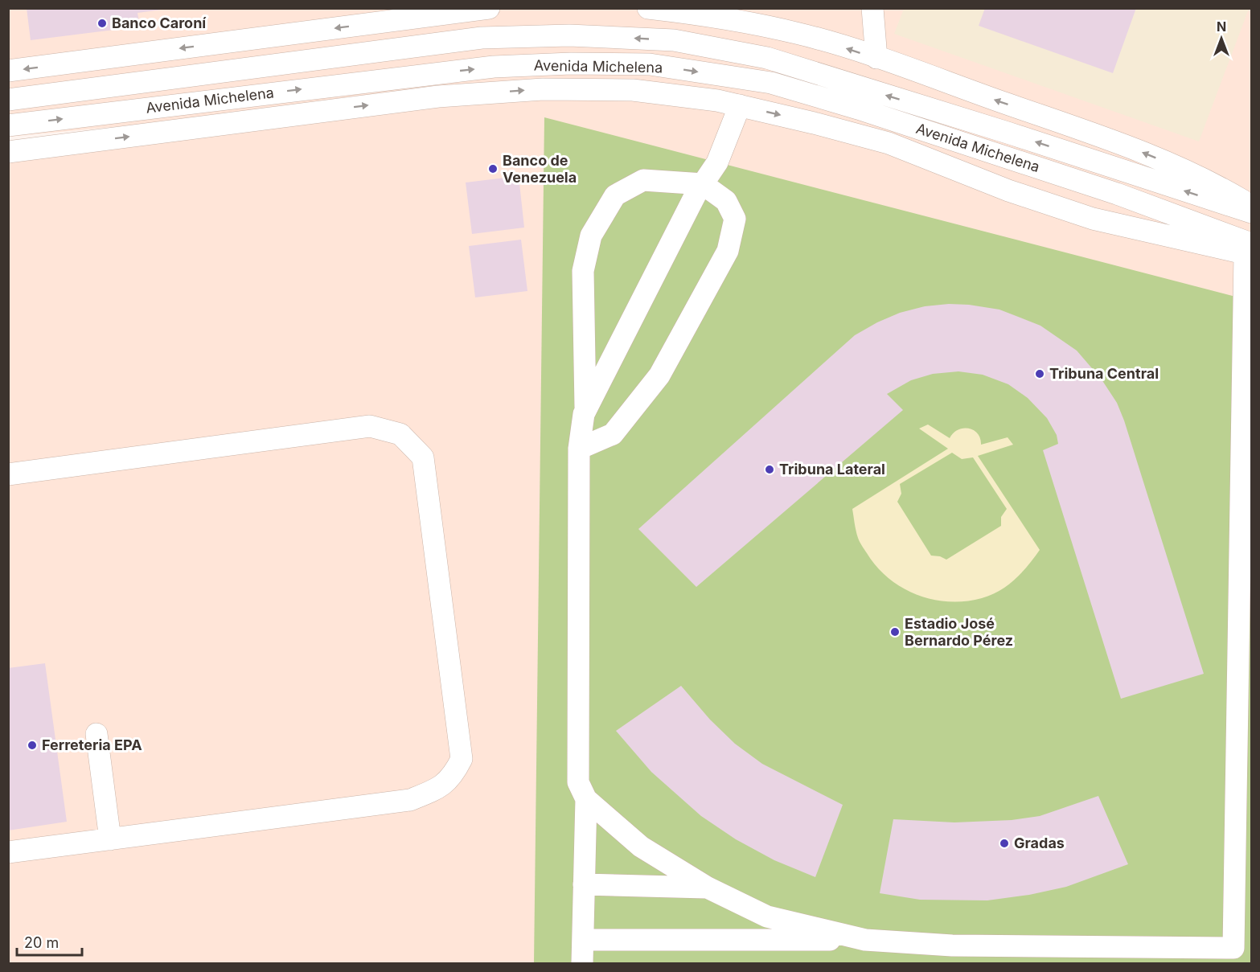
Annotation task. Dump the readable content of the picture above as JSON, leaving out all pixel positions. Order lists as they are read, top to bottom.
{
  "streets": {
    "street": ["Avenida Michelena"]
  },
  "places": [
    "Banco Caroní",
    "Banco de Venezuela",
    "Tribuna Central",
    "Tribuna Lateral",
    "Estadio José Bernardo Pérez",
    "Ferreteria EPA",
    "Gradas"
  ],
  "scale_bar": "20 m",
  "north": "top"
}
